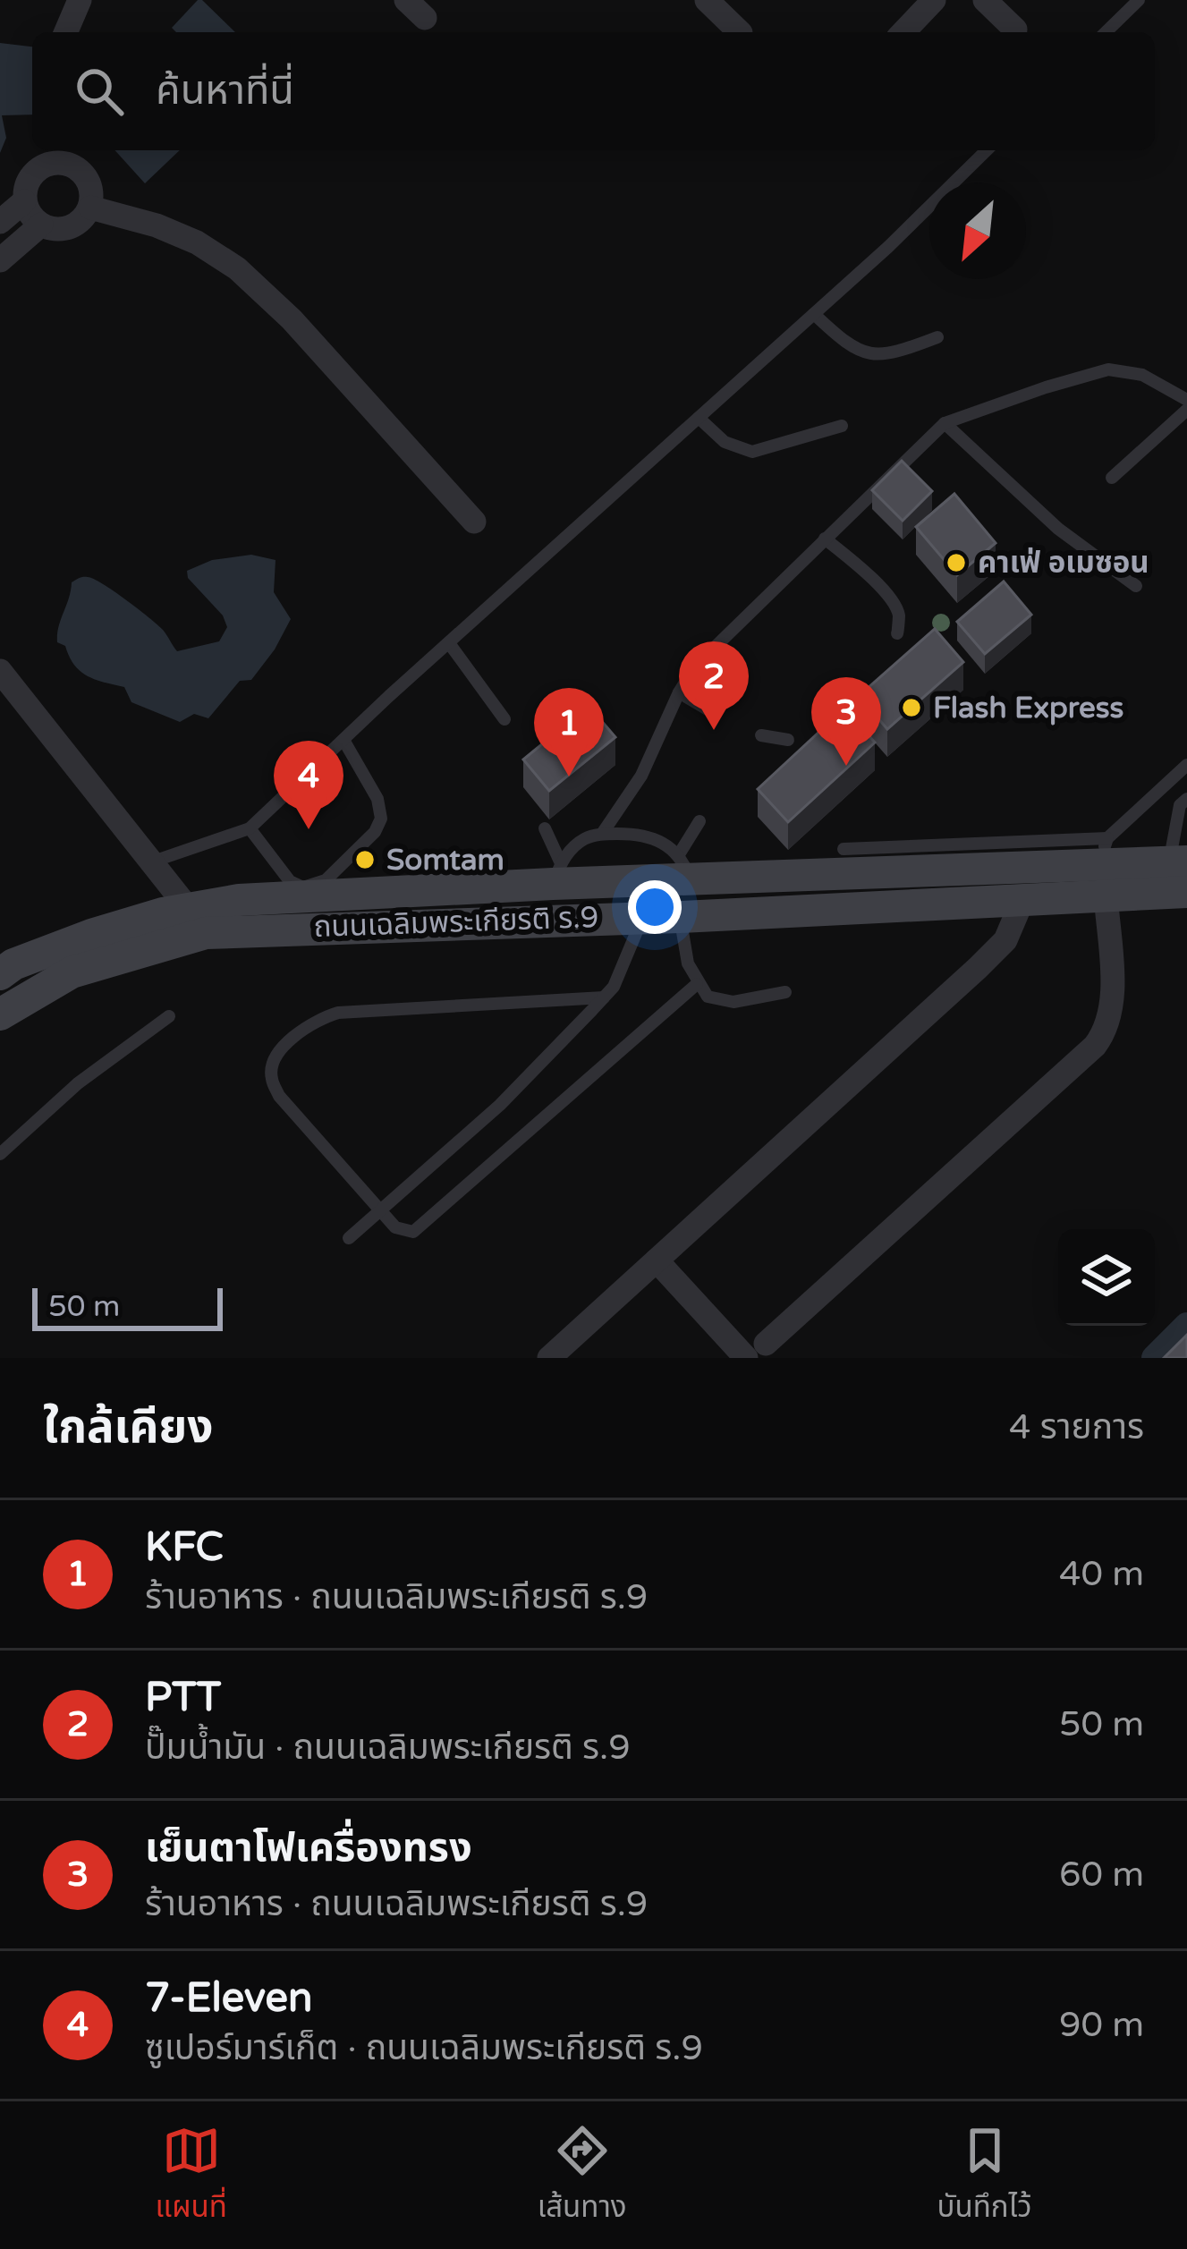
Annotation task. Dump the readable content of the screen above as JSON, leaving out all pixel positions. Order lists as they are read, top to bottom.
{
  "streets": {
    "main road": ["ถนนเฉลิมพระเกียรติ ร.9"]
  },
  "places": ["คาเฟ่ อเมซอน", "Flash Express", "Somtam"],
  "scale_bar": "50 m",
  "north": "bottom left",
  "page": {
    "search": "ค้นหาที่นี่",
    "pins": [
      "2",
      "3",
      "1",
      "4"
    ],
    "scale": "50 m",
    "heading": ["ใกล้เคียง", "4 รายการ"],
    "list": [
      {
        "mark": "1",
        "name": "KFC",
        "note": "ร้านอาหาร · ถนนเฉลิมพระเกียรติ ร.9",
        "value": "40 m"
      },
      {
        "mark": "2",
        "name": "PTT",
        "note": "ปั๊มน้ำมัน · ถนนเฉลิมพระเกียรติ ร.9",
        "value": "50 m"
      },
      {
        "mark": "3",
        "name": "เย็นตาโฟเครื่องทรง",
        "note": "ร้านอาหาร · ถนนเฉลิมพระเกียรติ ร.9",
        "value": "60 m"
      },
      {
        "mark": "4",
        "name": "7-Eleven",
        "note": "ซูเปอร์มาร์เก็ต · ถนนเฉลิมพระเกียรติ ร.9",
        "value": "90 m"
      }
    ],
    "nav": ["แผนที่", "เส้นทาง", "บันทึกไว้"]
  }
}
